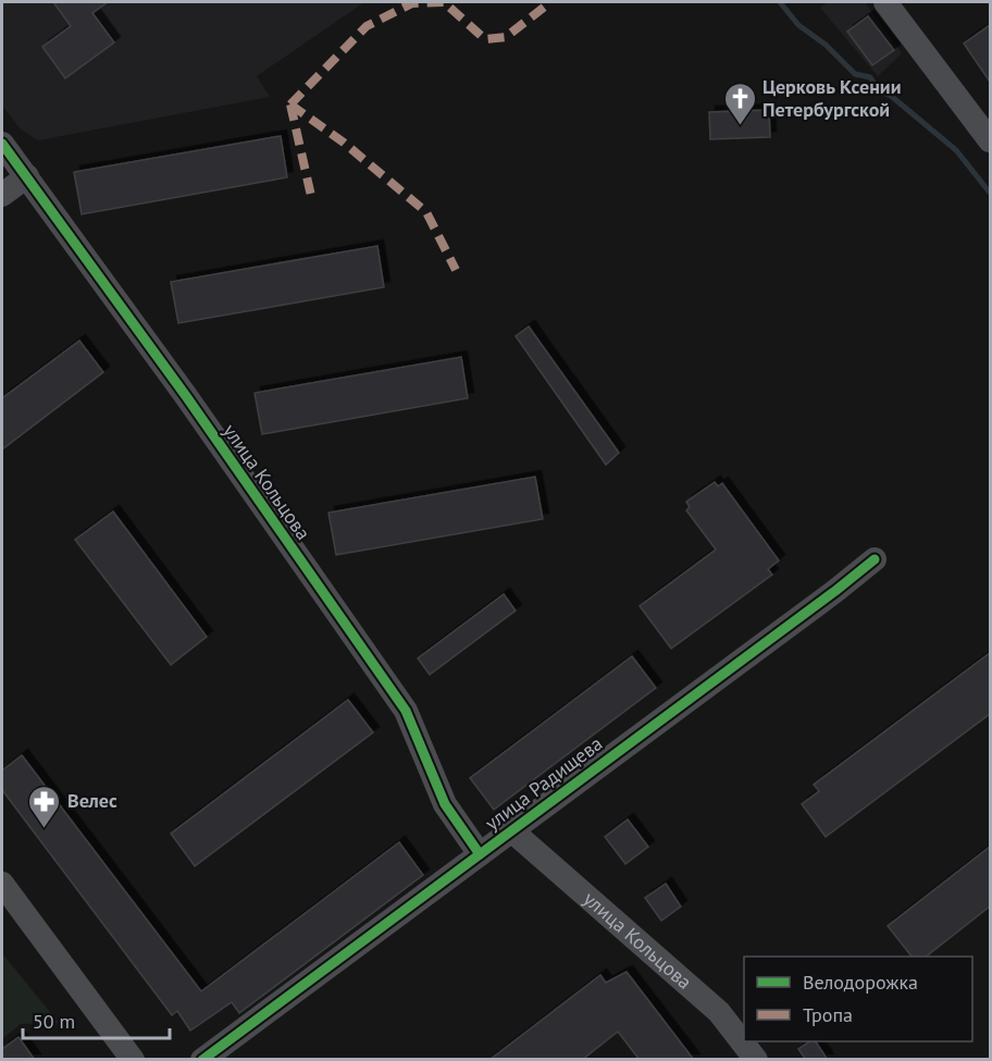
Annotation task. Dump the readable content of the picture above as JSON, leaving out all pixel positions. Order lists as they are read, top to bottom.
{
  "streets": {
    "street": ["улица Кольцова", "улица Радищева"]
  },
  "crossings": [
    ["улица Кольцова", "улица Радищева"]
  ],
  "places": {
    "church": ["Церковь Ксении Петербургской"],
    "pharmacy": ["Велес"]
  },
  "legend": ["Велодорожка", "Тропа"],
  "scale_bar": "50 m"
}
